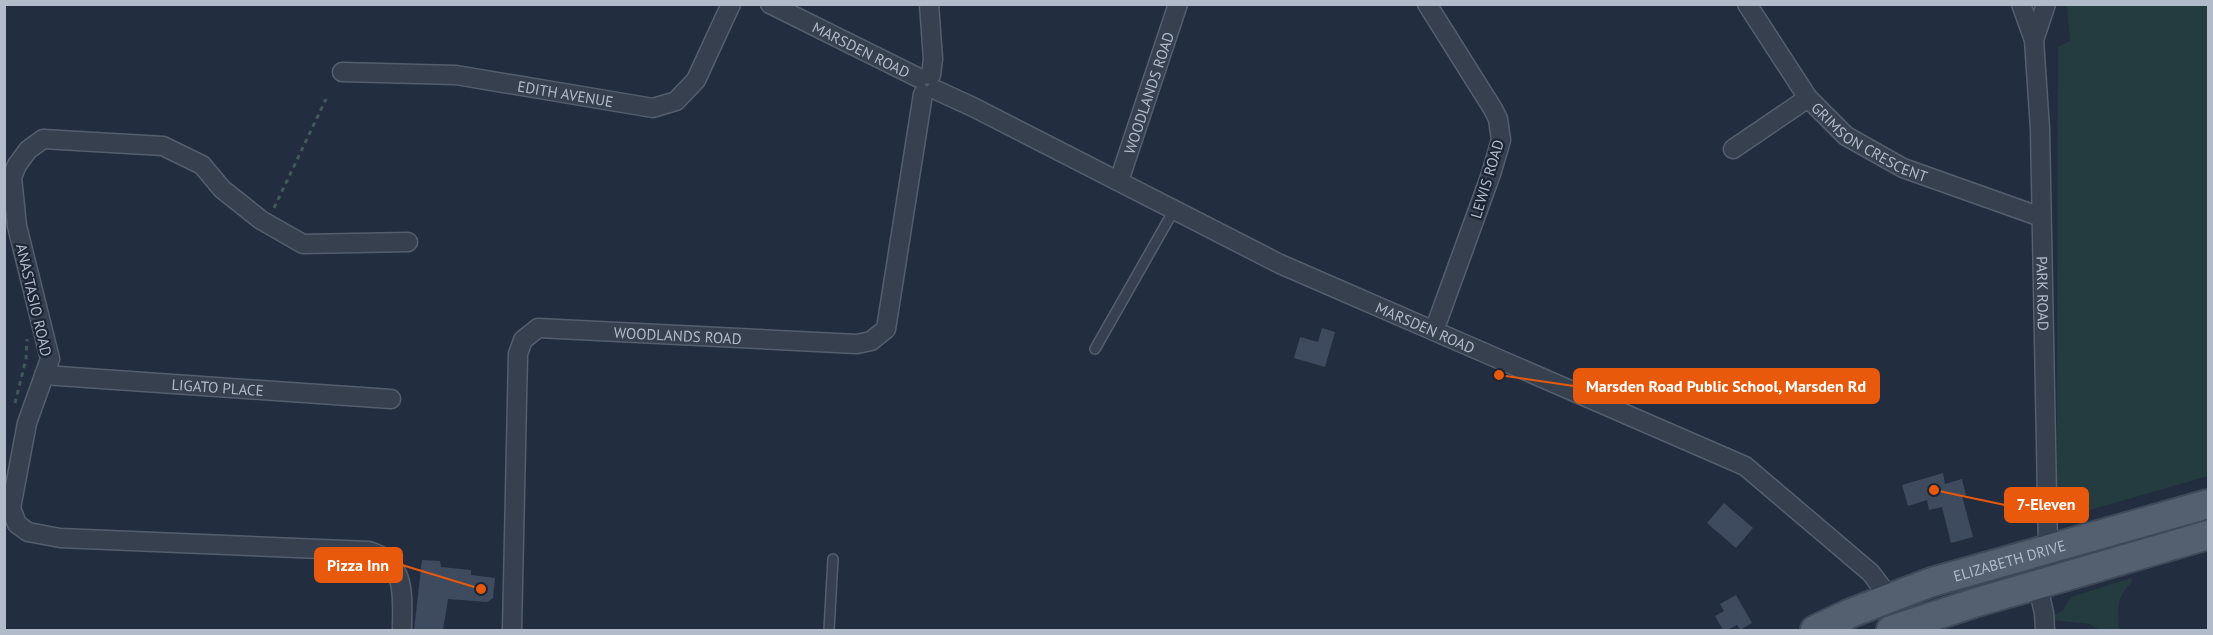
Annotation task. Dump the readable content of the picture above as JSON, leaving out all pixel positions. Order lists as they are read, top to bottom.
{
  "streets": {
    "main road": ["ELIZABETH DRIVE"],
    "street": [
      "MARSDEN ROAD",
      "EDITH AVENUE",
      "WOODLANDS ROAD",
      "GRIMSON CRESCENT",
      "LEWIS ROAD",
      "PARK ROAD",
      "ANASTASIO ROAD",
      "LIGATO PLACE"
    ]
  },
  "crossings": [
    ["MARSDEN ROAD", "WOODLANDS ROAD"],
    ["MARSDEN ROAD", "LEWIS ROAD"],
    ["MARSDEN ROAD", "ELIZABETH DRIVE"],
    ["GRIMSON CRESCENT", "PARK ROAD"],
    ["PARK ROAD", "ELIZABETH DRIVE"],
    ["ANASTASIO ROAD", "LIGATO PLACE"]
  ],
  "places": ["Marsden Road Public School, Marsden Rd", "7-Eleven", "Pizza Inn"]
}
